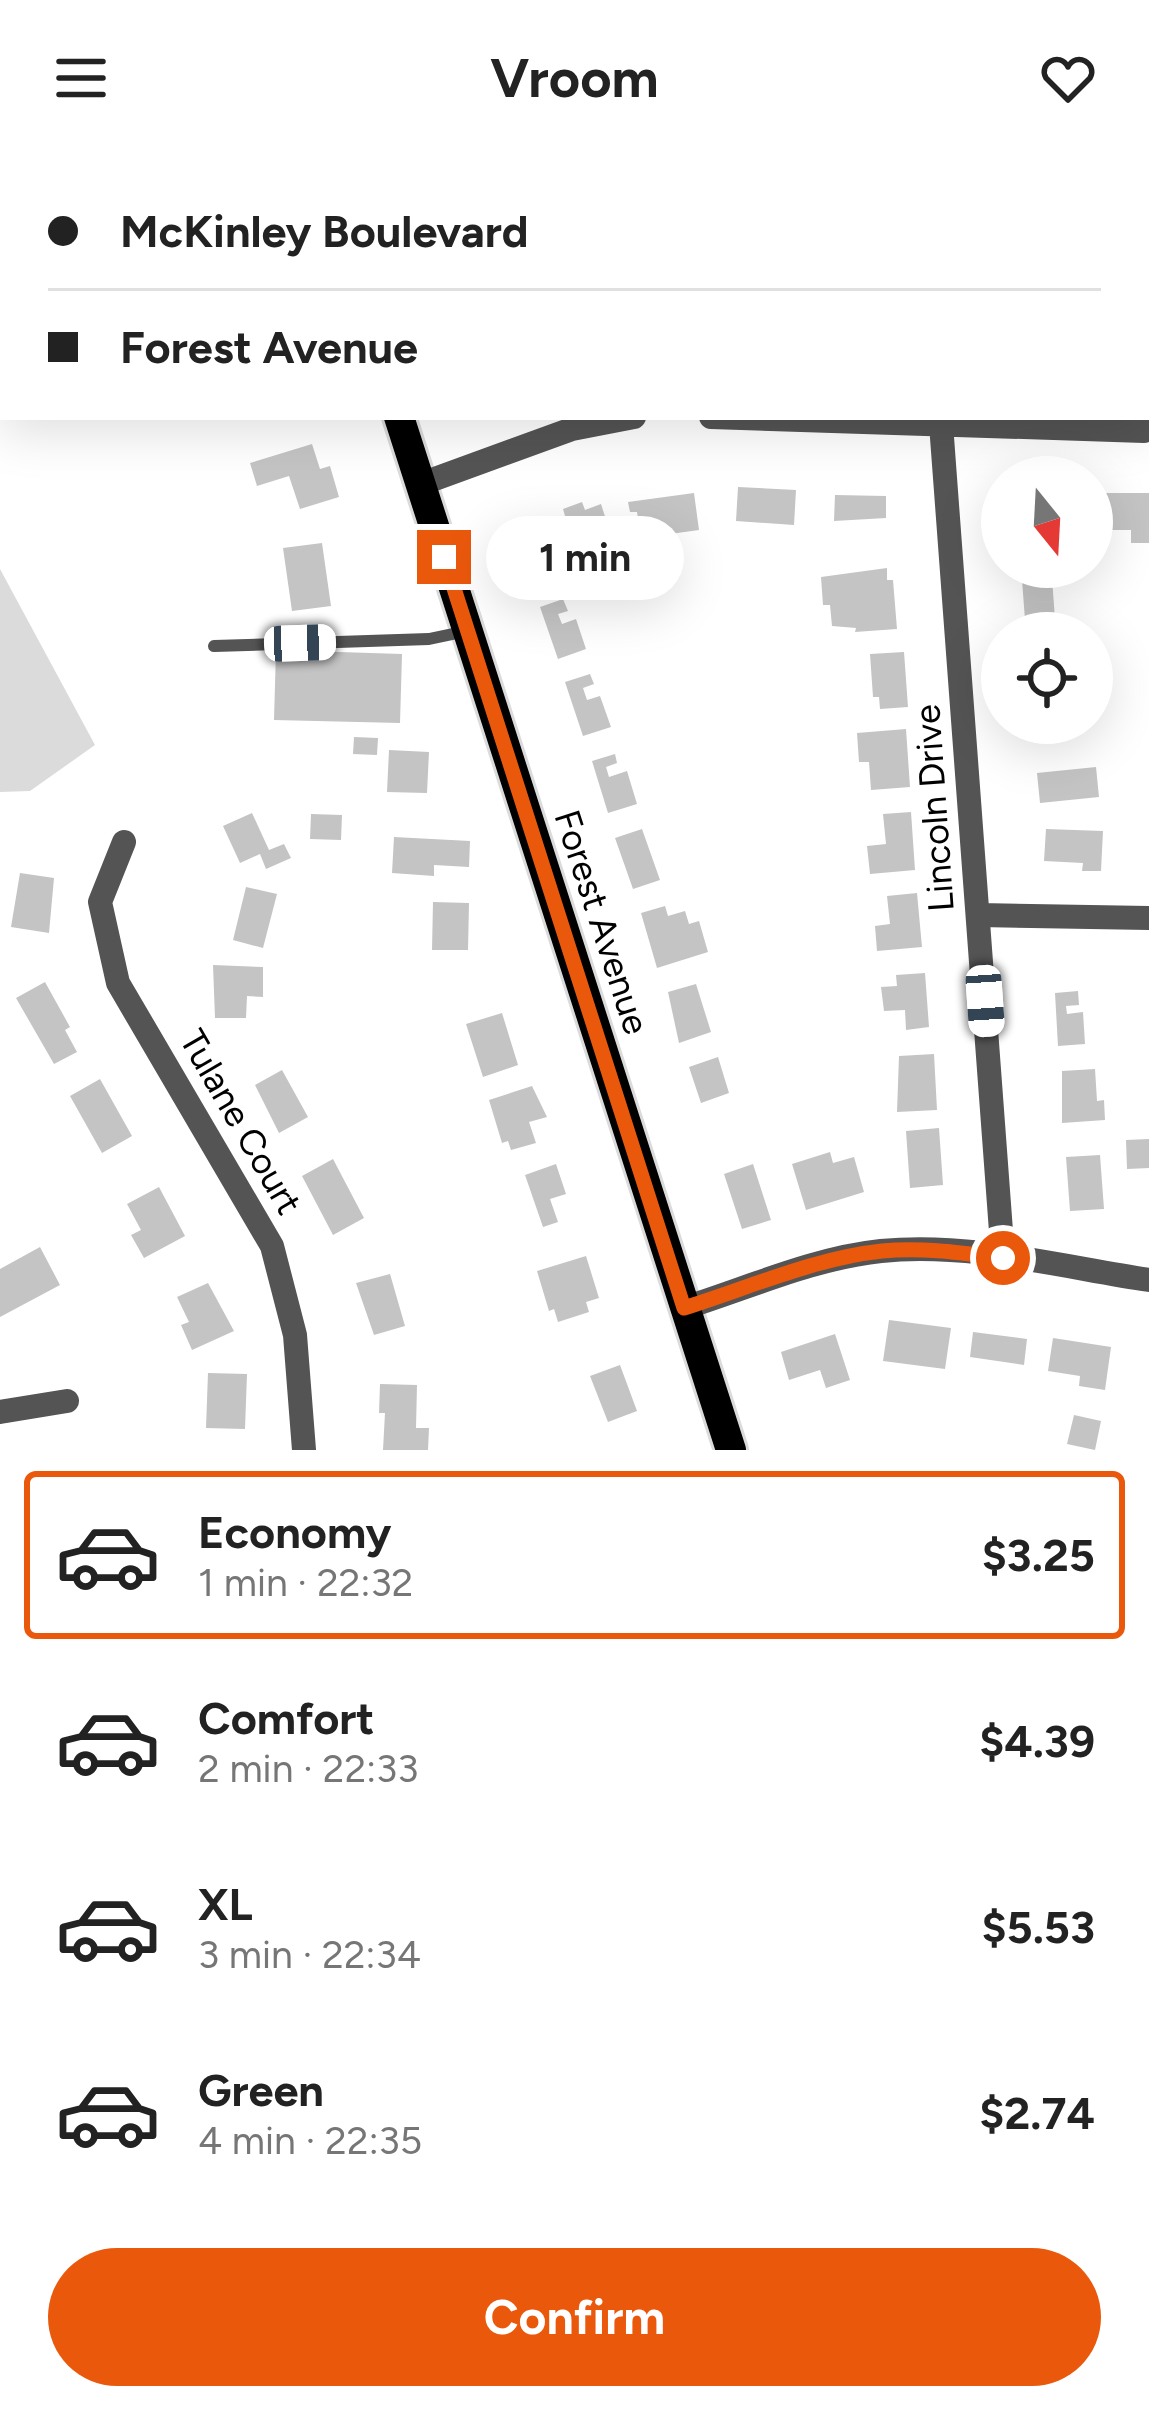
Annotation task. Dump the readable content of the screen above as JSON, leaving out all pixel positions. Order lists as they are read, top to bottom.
{
  "streets": {
    "main road": ["Forest Avenue"],
    "street": ["Lincoln Drive", "Tulane Court"]
  },
  "north": "bottom",
  "page": {
    "header": "Vroom",
    "banner": ["McKinley Boulevard", "Forest Avenue"],
    "bubble": "1 min",
    "list": [
      {
        "name": "Economy",
        "note": "1 min · 22:32",
        "value": "$3.25"
      },
      {
        "name": "Comfort",
        "note": "2 min · 22:33",
        "value": "$4.39"
      },
      {
        "name": "XL",
        "note": "3 min · 22:34",
        "value": "$5.53"
      },
      {
        "name": "Green",
        "note": "4 min · 22:35",
        "value": "$2.74"
      }
    ],
    "buttons": "Confirm"
  }
}
